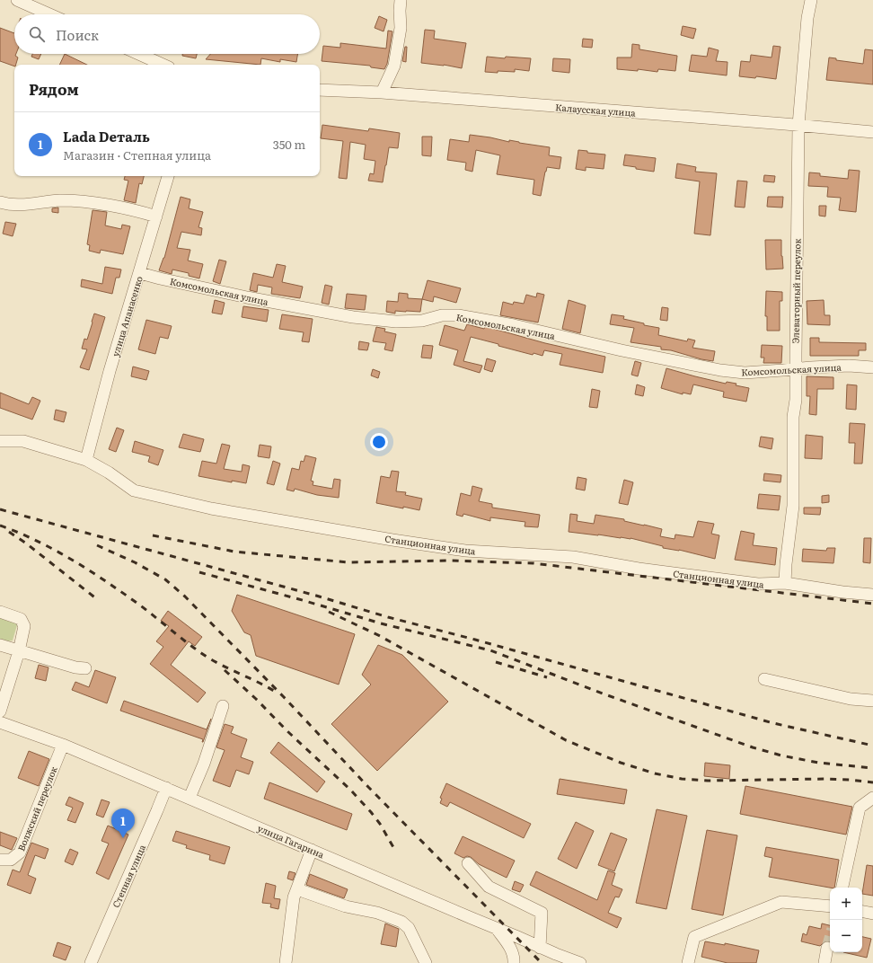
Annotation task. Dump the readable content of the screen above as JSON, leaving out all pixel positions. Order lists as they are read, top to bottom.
{
  "streets": {
    "street": [
      "Калаусская улица",
      "Комсомольская улица",
      "Элеваторный переулок",
      "улица Апанасенко",
      "Станционная улица",
      "Волжский переулок",
      "улица Гагарина",
      "Степная улица"
    ]
  },
  "crossings": [
    ["Калаусская улица", "Элеваторный переулок"],
    ["Комсомольская улица", "Элеваторный переулок"],
    ["Комсомольская улица", "улица Апанасенко"],
    ["Элеваторный переулок", "Станционная улица"],
    ["улица Апанасенко", "Станционная улица"],
    ["Волжский переулок", "улица Гагарина"],
    ["улица Гагарина", "Степная улица"]
  ],
  "page": {
    "search": "Поиск",
    "heading": "Рядом",
    "list": [
      {
        "mark": "1",
        "name": "Lada Dеталь",
        "note": "Магазин · Степная улица",
        "value": "350 m"
      }
    ],
    "pins": "1",
    "map_buttons": ["+", "−"]
  }
}
